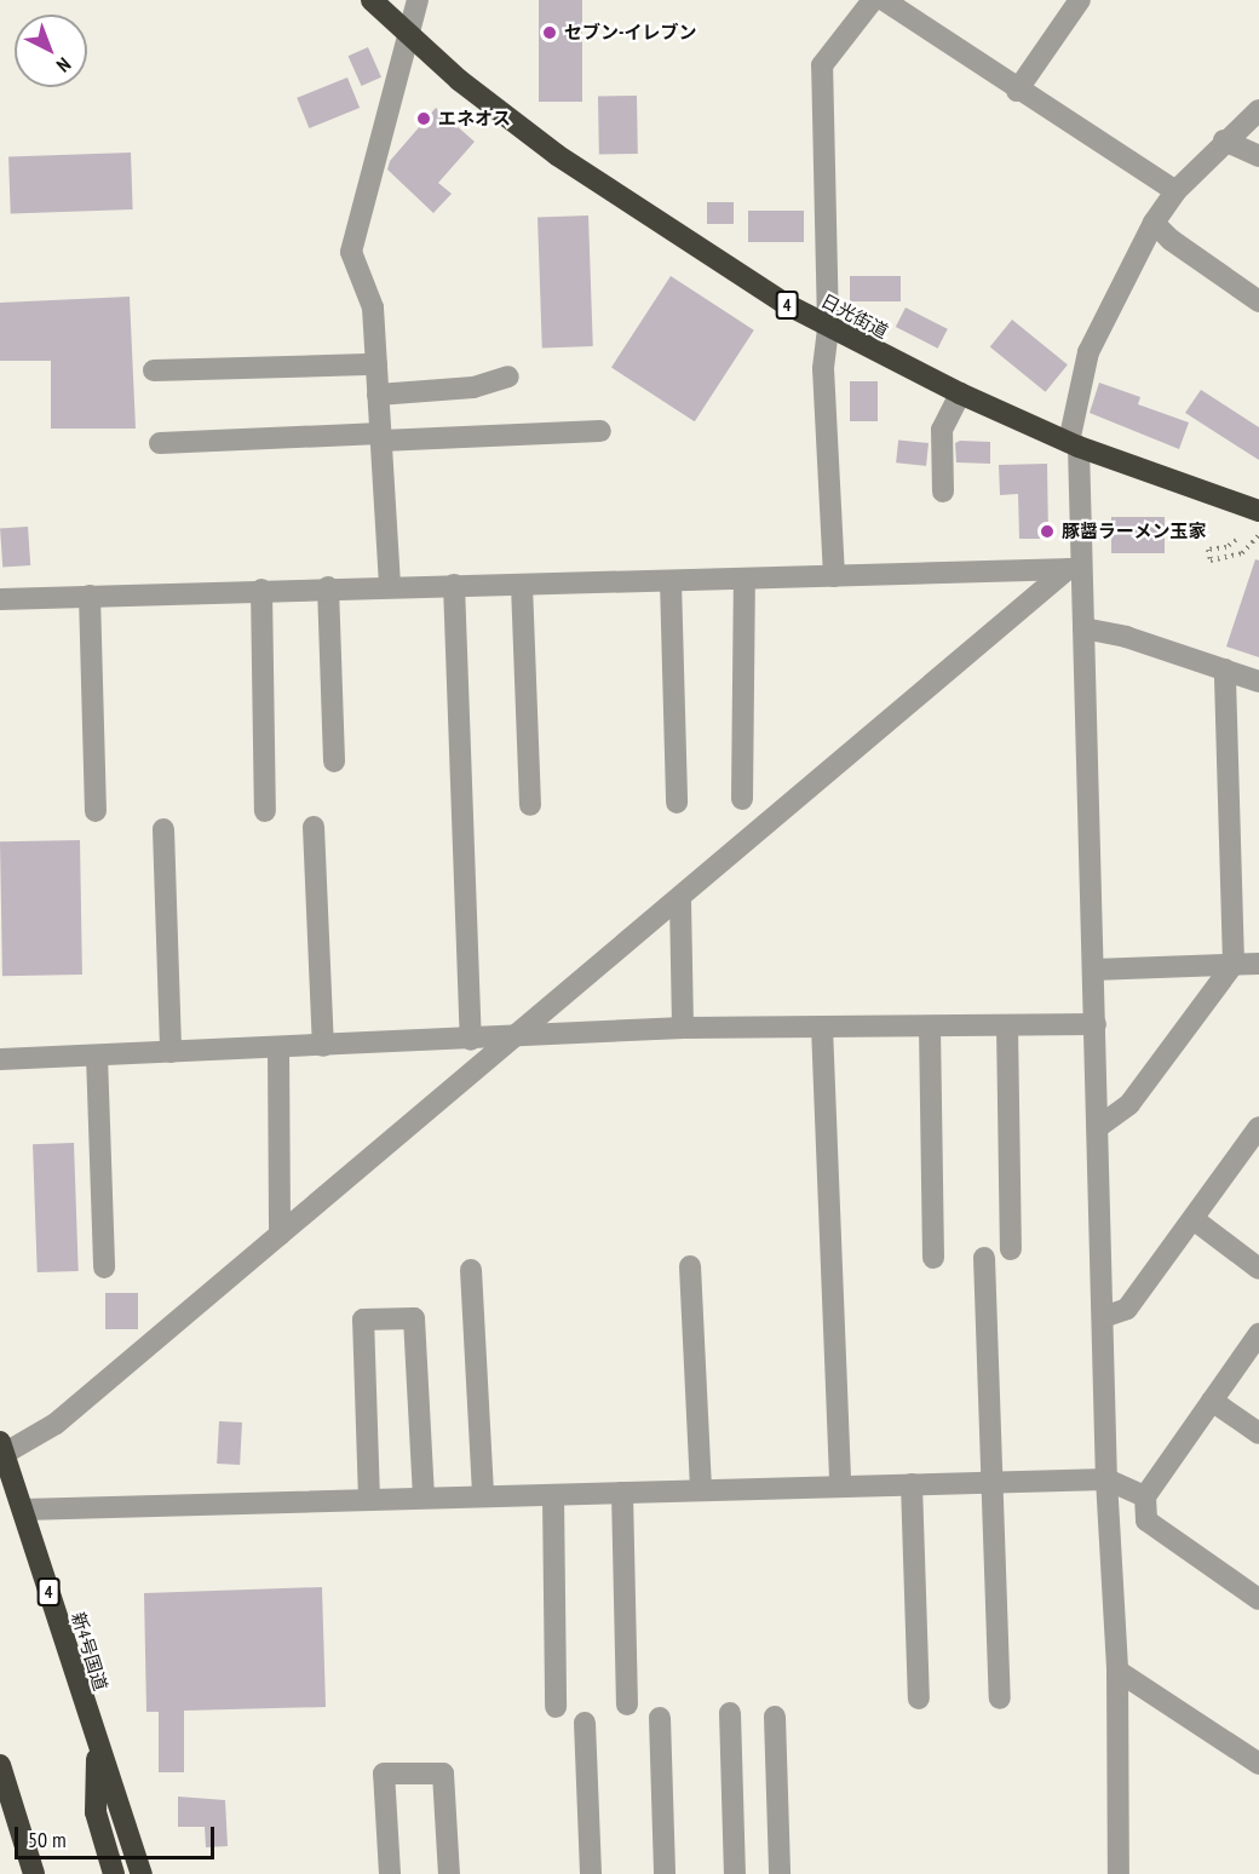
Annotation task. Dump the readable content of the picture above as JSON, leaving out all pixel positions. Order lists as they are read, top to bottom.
{
  "streets": {
    "highway": ["4", "日光街道", "新4号国道"]
  },
  "places": ["セブン-イレブン", "エネオス", "豚醤ラーメン玉家"],
  "scale_bar": "50 m",
  "north": "bottom right"
}
